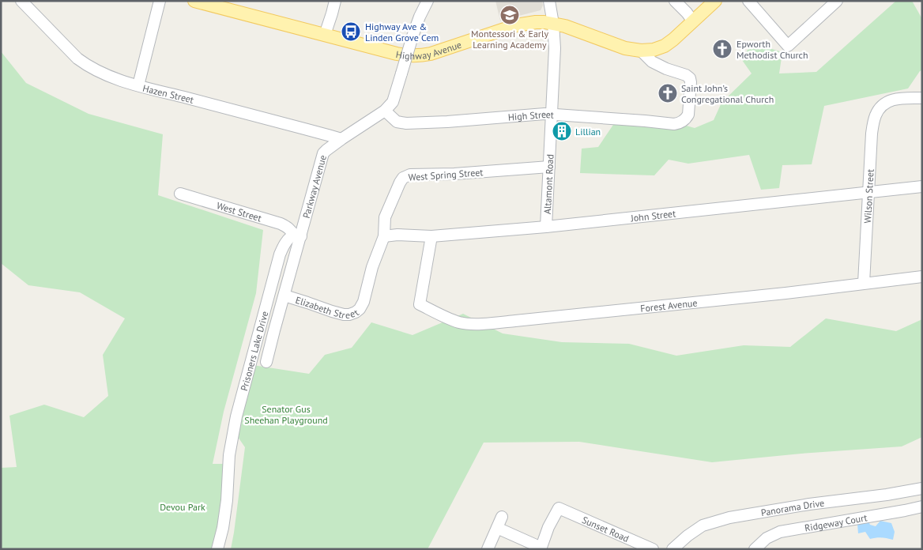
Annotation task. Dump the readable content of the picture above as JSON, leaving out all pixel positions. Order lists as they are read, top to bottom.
{
  "streets": {
    "main road": ["Highway Avenue"],
    "street": [
      "Hazen Street",
      "High Street",
      "West Spring Street",
      "Altamont Road",
      "Parkway Avenue",
      "Wilson Street",
      "West Street",
      "John Street",
      "Elizabeth Street",
      "Forest Avenue",
      "Prisoners Lake Drive",
      "Panorama Drive",
      "Ridgeway Court",
      "Sunset Road"
    ]
  },
  "crossings": [
    ["Highway Avenue", "High Street"],
    ["Highway Avenue", "Altamont Road"],
    ["Hazen Street", "Parkway Avenue"],
    ["High Street", "Altamont Road"],
    ["High Street", "Parkway Avenue"],
    ["West Spring Street", "Altamont Road"],
    ["West Spring Street", "John Street"],
    ["West Spring Street", "Elizabeth Street"],
    ["Altamont Road", "John Street"],
    ["Parkway Avenue", "West Street"],
    ["Parkway Avenue", "Elizabeth Street"],
    ["Parkway Avenue", "Prisoners Lake Drive"],
    ["Wilson Street", "John Street"],
    ["Wilson Street", "Forest Avenue"],
    ["West Street", "Prisoners Lake Drive"],
    ["John Street", "Forest Avenue"]
  ],
  "parks": ["Senator Gus Sheehan Playground", "Devou Park"],
  "places": {
    "school or university": ["Montessori & Early Learning Academy"],
    "bus stop": ["Highway Ave & Linden Grove Cem"],
    "church": ["Epworth Methodist Church", "Saint John’s Congregational Church"],
    "building": ["Lillian"]
  }
}
